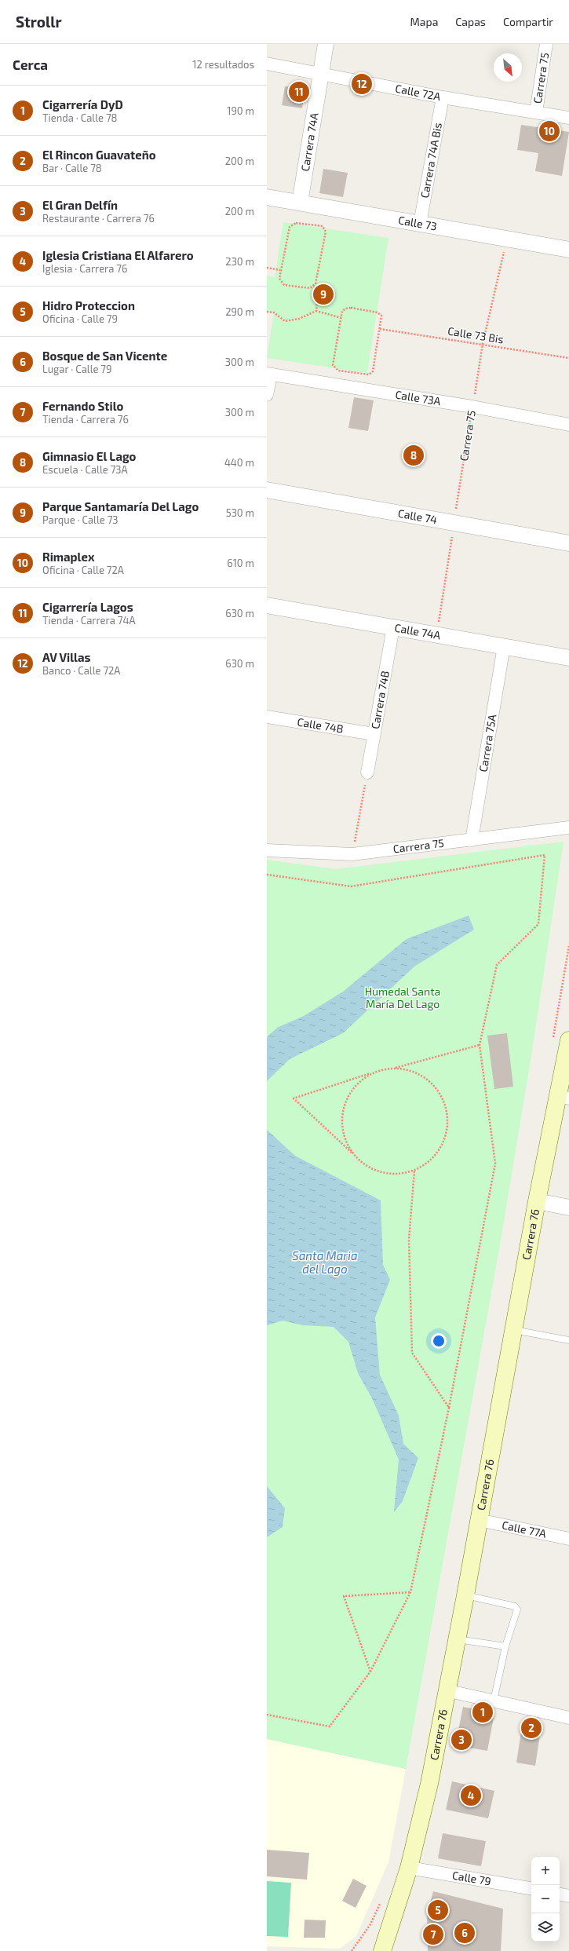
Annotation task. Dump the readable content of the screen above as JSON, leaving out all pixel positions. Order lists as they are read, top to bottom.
{
  "streets": {
    "main road": ["Carrera 76"],
    "street": [
      "Carrera 75",
      "Calle 72A",
      "Carrera 74A",
      "Carrera 74A Bis",
      "Calle 73",
      "Calle 73A",
      "Calle 74",
      "Calle 74A",
      "Carrera 74B",
      "Calle 74B",
      "Carrera 75A",
      "Calle 77A",
      "Calle 79"
    ],
    "path": ["Calle 73 Bis"]
  },
  "crossings": [
    ["Carrera 75", "Calle 72A"],
    ["Carrera 75", "Calle 73"],
    ["Carrera 75", "Calle 73 Bis"],
    ["Carrera 75", "Calle 73A"],
    ["Carrera 75", "Calle 74"],
    ["Carrera 75", "Calle 74A"],
    ["Carrera 75", "Carrera 75A"],
    ["Calle 72A", "Carrera 74A"],
    ["Calle 72A", "Carrera 74A Bis"],
    ["Carrera 74A", "Calle 73"],
    ["Carrera 74A Bis", "Calle 73"],
    ["Calle 74A", "Carrera 74B"],
    ["Calle 74A", "Carrera 75A"],
    ["Carrera 74B", "Calle 74B"],
    ["Carrera 76", "Calle 77A"],
    ["Carrera 76", "Calle 79"]
  ],
  "water": ["Santa Maria del Lago"],
  "parks": ["Humedal Santa María Del Lago"],
  "north": "bottom right",
  "page": {
    "header": "Strollr",
    "nav": ["Mapa", "Capas", "Compartir"],
    "heading": ["Cerca", "12 resultados"],
    "pins": [
      "12",
      "11",
      "10",
      "9",
      "8",
      "1",
      "2",
      "3",
      "4",
      "5",
      "6",
      "7"
    ],
    "list": [
      {
        "mark": "1",
        "name": "Cigarrería DyD",
        "note": "Tienda · Calle 78",
        "value": "190 m"
      },
      {
        "mark": "2",
        "name": "El Rincon Guavateño",
        "note": "Bar · Calle 78",
        "value": "200 m"
      },
      {
        "mark": "3",
        "name": "El Gran Delfín",
        "note": "Restaurante · Carrera 76",
        "value": "200 m"
      },
      {
        "mark": "4",
        "name": "Iglesia Cristiana El Alfarero",
        "note": "Iglesia · Carrera 76",
        "value": "230 m"
      },
      {
        "mark": "5",
        "name": "Hidro Proteccion",
        "note": "Oficina · Calle 79",
        "value": "290 m"
      },
      {
        "mark": "6",
        "name": "Bosque de San Vicente",
        "note": "Lugar · Calle 79",
        "value": "300 m"
      },
      {
        "mark": "7",
        "name": "Fernando Stilo",
        "note": "Tienda · Carrera 76",
        "value": "300 m"
      },
      {
        "mark": "8",
        "name": "Gimnasio El Lago",
        "note": "Escuela · Calle 73A",
        "value": "440 m"
      },
      {
        "mark": "9",
        "name": "Parque Santamaría Del Lago",
        "note": "Parque · Calle 73",
        "value": "530 m"
      },
      {
        "mark": "10",
        "name": "Rimaplex",
        "note": "Oficina · Calle 72A",
        "value": "610 m"
      },
      {
        "mark": "11",
        "name": "Cigarrería Lagos",
        "note": "Tienda · Carrera 74A",
        "value": "630 m"
      },
      {
        "mark": "12",
        "name": "AV Villas",
        "note": "Banco · Calle 72A",
        "value": "630 m"
      }
    ],
    "map_buttons": ["+", "−"]
  }
}
